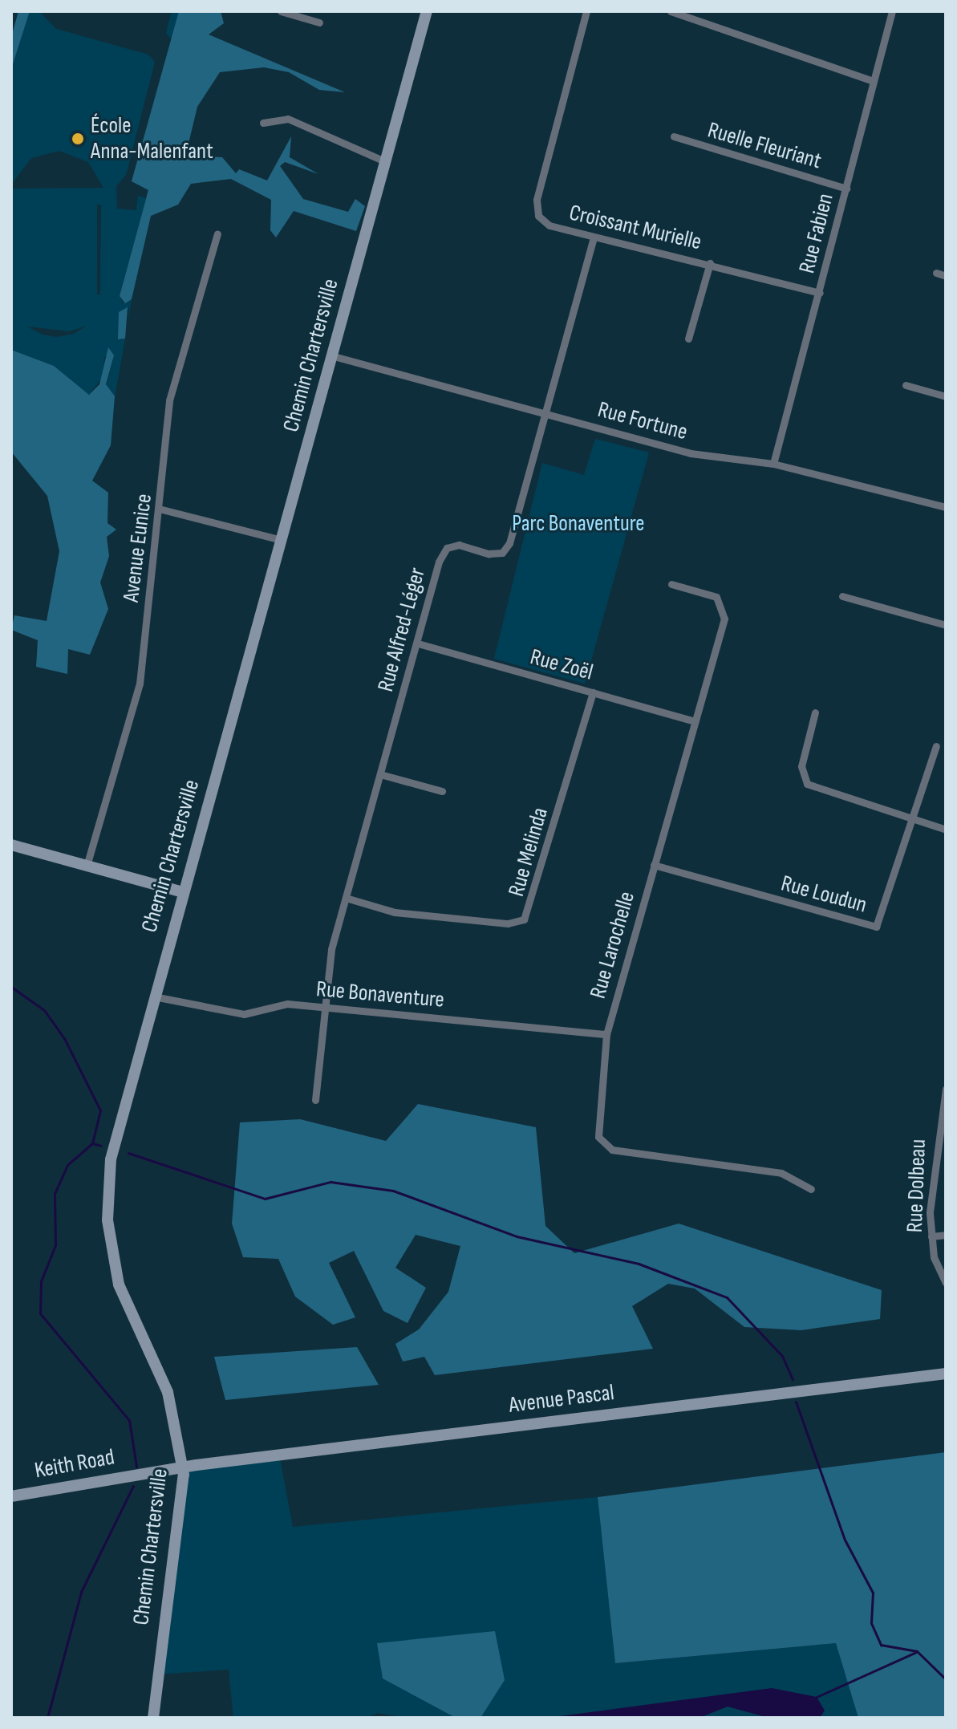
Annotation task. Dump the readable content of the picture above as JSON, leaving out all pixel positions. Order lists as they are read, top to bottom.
{
  "streets": {
    "street": [
      "Ruelle Fleuriant",
      "Croissant Murielle",
      "Rue Fabien",
      "Chemin Chartersville",
      "Rue Fortune",
      "Avenue Eunice",
      "Rue Alfred-Léger",
      "Rue Zoël",
      "Rue Melinda",
      "Rue Loudun",
      "Rue Larochelle",
      "Rue Bonaventure",
      "Rue Dolbeau",
      "Avenue Pascal",
      "Keith Road"
    ]
  },
  "crossings": [
    ["Ruelle Fleuriant", "Rue Fabien"],
    ["Croissant Murielle", "Rue Fabien"],
    ["Croissant Murielle", "Rue Alfred-Léger"],
    ["Rue Fabien", "Rue Fortune"],
    ["Chemin Chartersville", "Rue Fortune"],
    ["Chemin Chartersville", "Rue Bonaventure"],
    ["Chemin Chartersville", "Avenue Pascal"],
    ["Chemin Chartersville", "Keith Road"],
    ["Rue Fortune", "Rue Alfred-Léger"],
    ["Rue Alfred-Léger", "Rue Zoël"],
    ["Rue Alfred-Léger", "Rue Melinda"],
    ["Rue Alfred-Léger", "Rue Bonaventure"],
    ["Rue Zoël", "Rue Melinda"],
    ["Rue Zoël", "Rue Larochelle"],
    ["Rue Loudun", "Rue Larochelle"],
    ["Rue Larochelle", "Rue Bonaventure"],
    ["Avenue Pascal", "Keith Road"]
  ],
  "parks": ["Parc Bonaventure"],
  "places": ["École Anna-Malenfant"]
}
